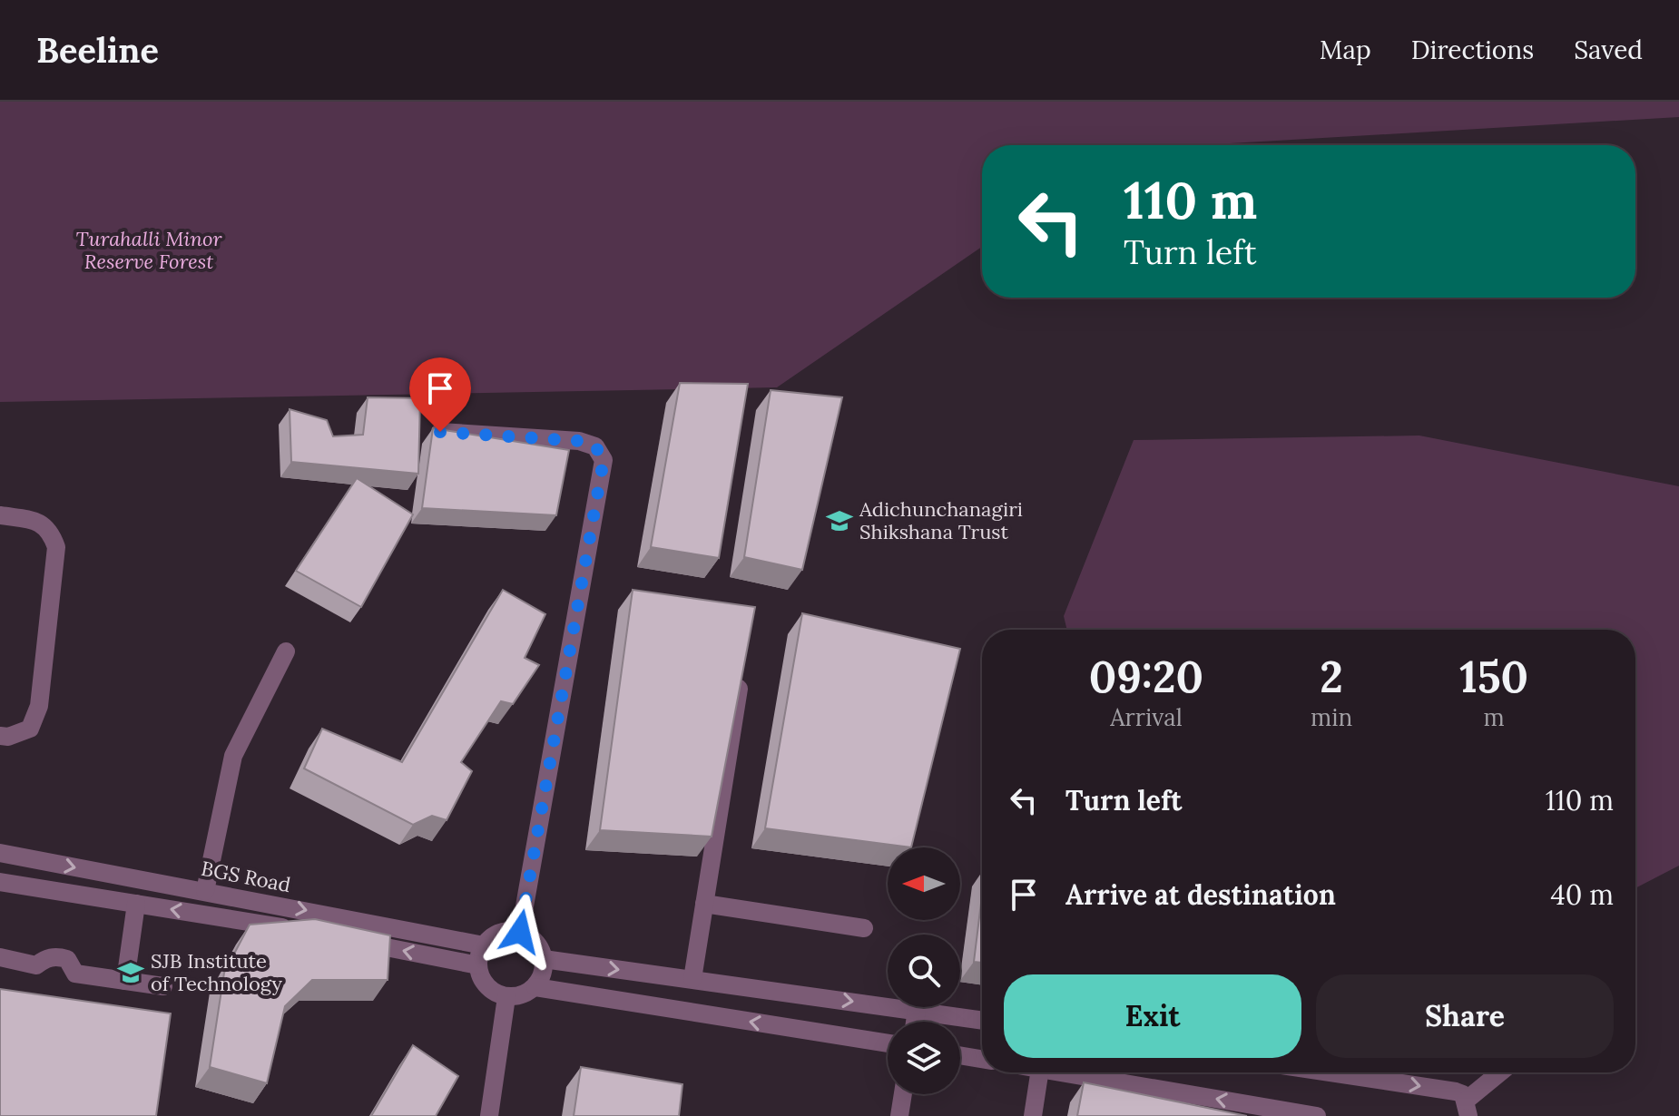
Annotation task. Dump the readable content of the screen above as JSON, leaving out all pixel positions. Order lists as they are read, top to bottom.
{
  "streets": {
    "lane": ["BGS Road"]
  },
  "parks": ["Turahalli Minor Reserve Forest"],
  "places": {
    "school or university": ["Adichunchanagiri Shikshana Trust", "SJB Institute of Technology"]
  },
  "north": "left",
  "page": {
    "header": "Beeline",
    "nav": ["Map", "Directions", "Saved"],
    "turn": ["110 m", "Turn left"],
    "eta": [
      "09:20",
      "Arrival",
      "2",
      "min",
      "150",
      "m"
    ],
    "list": [
      {
        "name": "Turn left",
        "value": "110 m"
      },
      {
        "name": "Arrive at destination",
        "value": "40 m"
      }
    ],
    "buttons": ["Exit", "Share"]
  }
}
